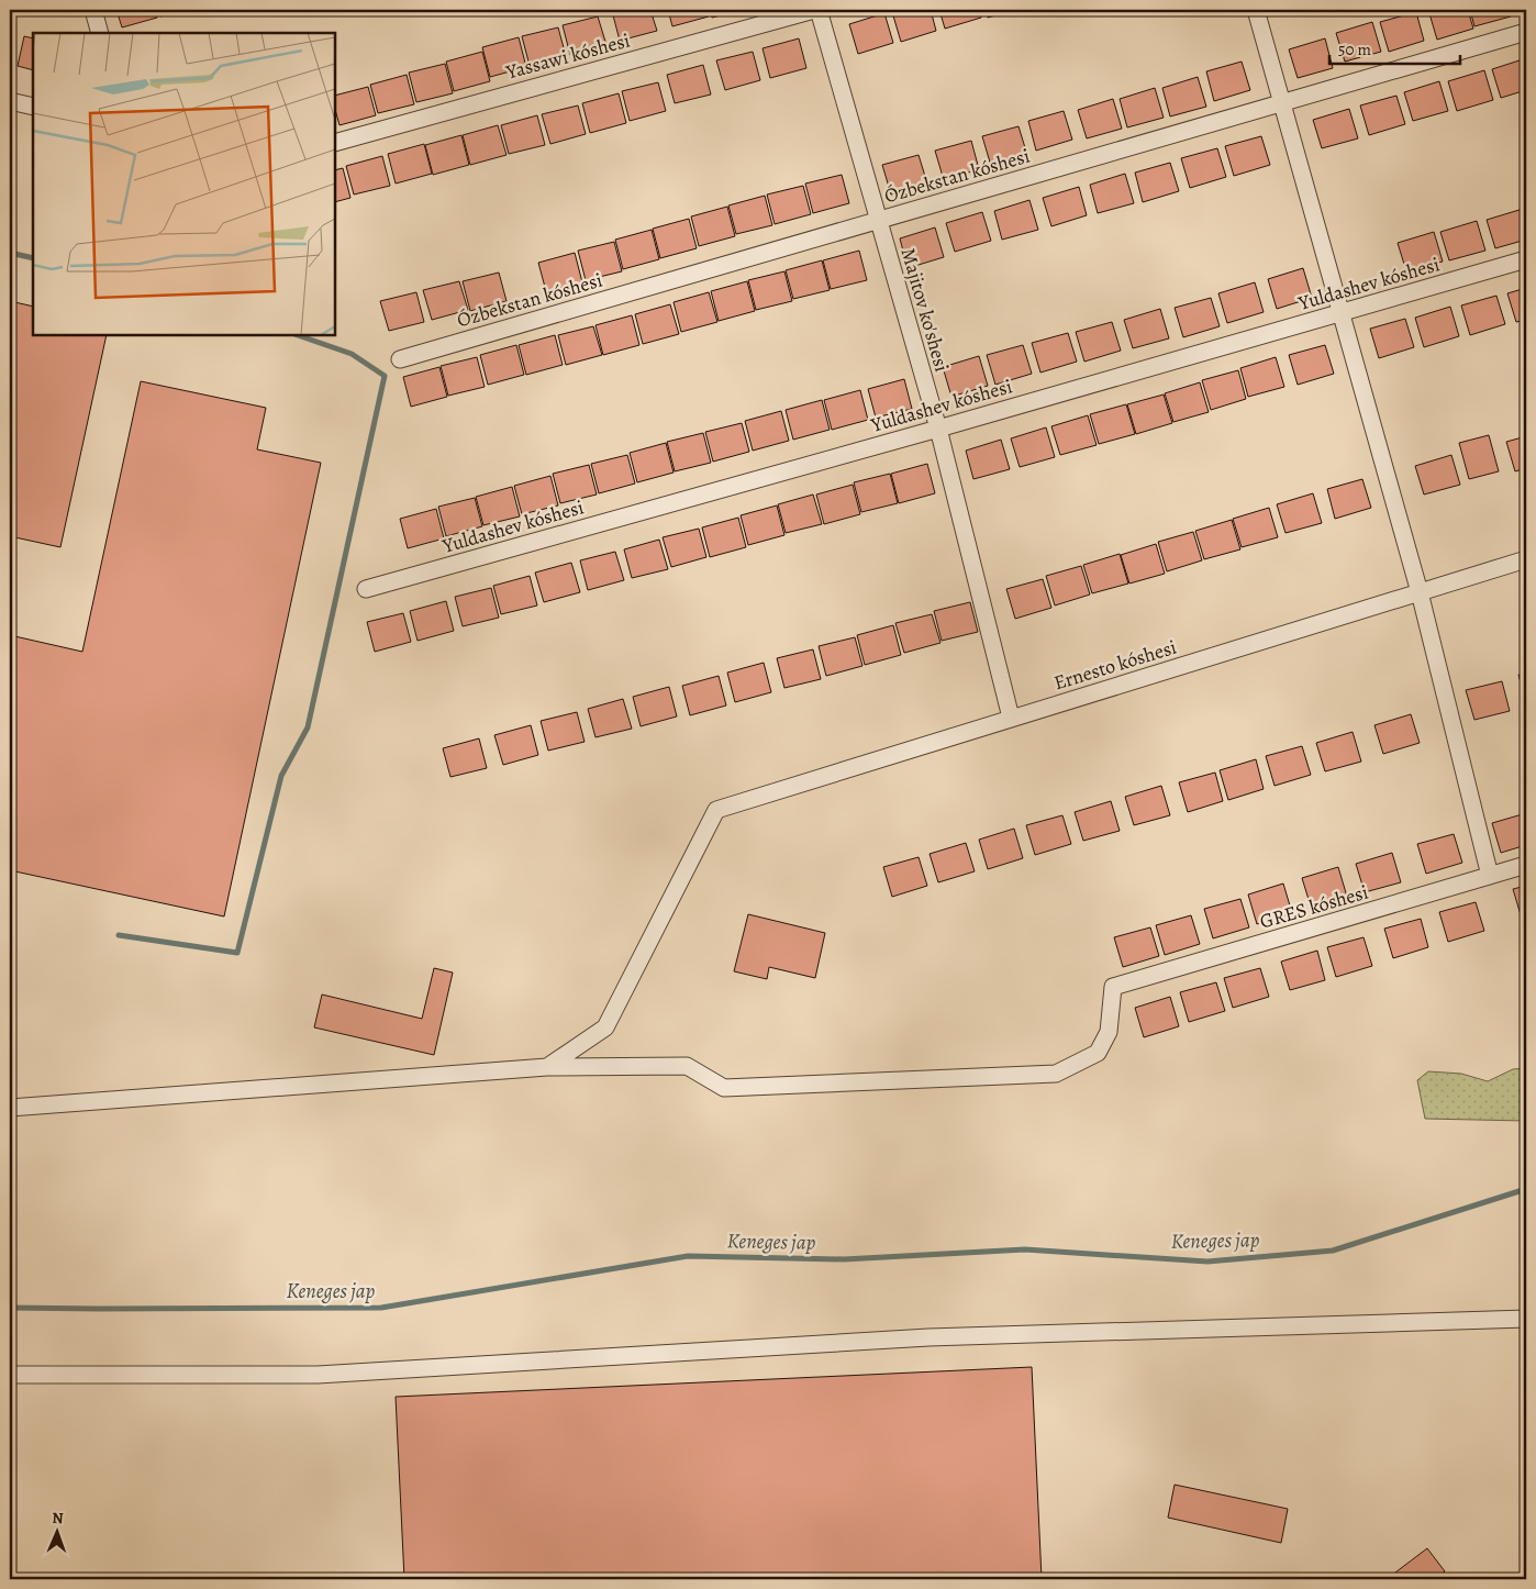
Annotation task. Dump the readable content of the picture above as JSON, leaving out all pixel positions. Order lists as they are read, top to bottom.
{
  "streets": {
    "street": [
      "Yassawi kóshesi",
      "Ózbekstan kóshesi",
      "Yuldashev kóshesi",
      "Majitov ko'shesi",
      "Ernesto kóshesi",
      "GRES kóshesi"
    ]
  },
  "crossings": [
    ["Yassawi kóshesi", "Majitov ko'shesi"],
    ["Ózbekstan kóshesi", "Majitov ko'shesi"],
    ["Yuldashev kóshesi", "Majitov ko'shesi"],
    ["Majitov ko'shesi", "Ernesto kóshesi"],
    ["Ernesto kóshesi", "GRES kóshesi"]
  ],
  "water": ["Keneges jap"],
  "scale_bar": "50 m",
  "north": "top"
}
